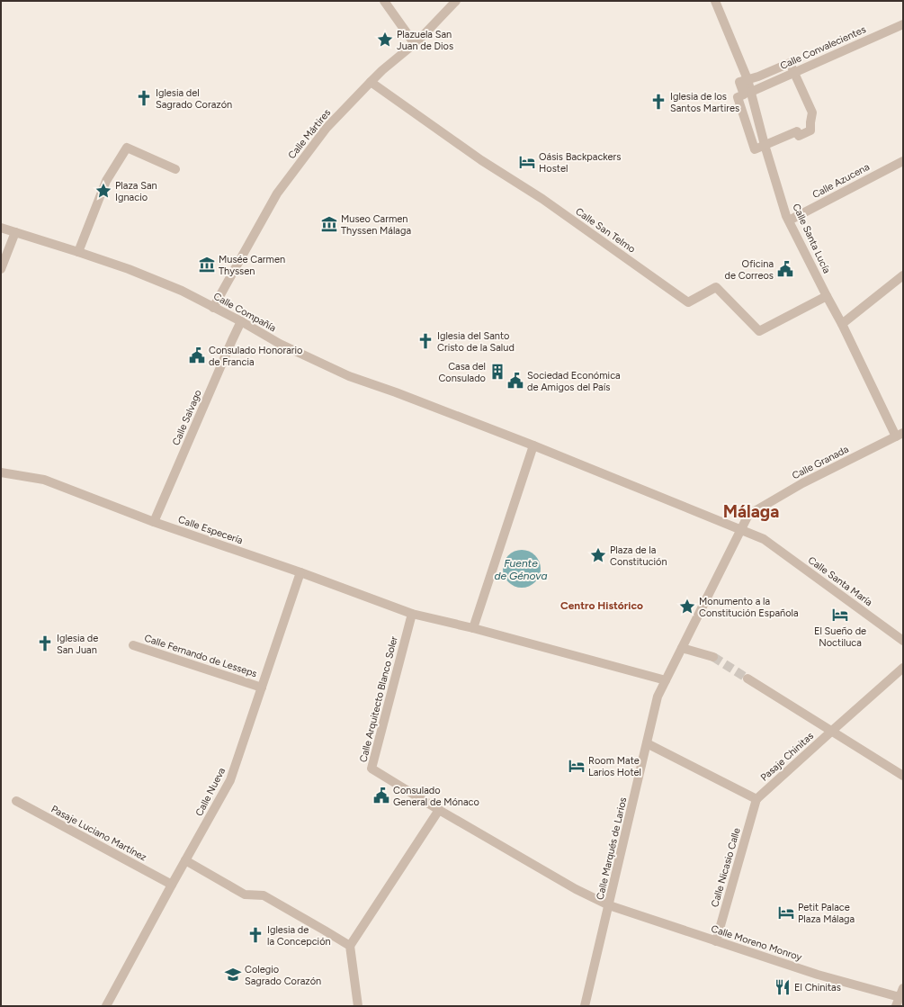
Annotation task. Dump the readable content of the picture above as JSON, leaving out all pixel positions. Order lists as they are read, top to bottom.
{
  "streets": {
    "street": [
      "Calle Convalecientes",
      "Calle Mártires",
      "Calle Azucena",
      "Calle San Telmo",
      "Calle Santa Lucía",
      "Calle Compañía",
      "Calle Salvago",
      "Calle Granada",
      "Calle Especería",
      "Calle Santa María",
      "Calle Fernando de Lesseps",
      "Calle Arquitecto Blanco Soler",
      "Pasaje Chinitas",
      "Calle Nueva",
      "Pasaje Luciano Martínez",
      "Calle Marqués de Larios",
      "Calle Nicasio Calle",
      "Calle Moreno Monroy"
    ]
  },
  "crossings": [
    ["Calle Convalecientes", "Calle Santa Lucía"],
    ["Calle Mártires", "Calle San Telmo"],
    ["Calle Mártires", "Calle Compañía"],
    ["Calle Azucena", "Calle Santa Lucía"],
    ["Calle San Telmo", "Calle Santa Lucía"],
    ["Calle Santa Lucía", "Calle Granada"],
    ["Calle Compañía", "Calle Salvago"],
    ["Calle Compañía", "Calle Santa María"],
    ["Calle Salvago", "Calle Especería"],
    ["Calle Granada", "Calle Marqués de Larios"],
    ["Calle Especería", "Calle Arquitecto Blanco Soler"],
    ["Calle Especería", "Calle Nueva"],
    ["Calle Especería", "Calle Marqués de Larios"],
    ["Calle Santa María", "Calle Marqués de Larios"],
    ["Calle Fernando de Lesseps", "Calle Nueva"],
    ["Calle Arquitecto Blanco Soler", "Calle Moreno Monroy"],
    ["Pasaje Chinitas", "Calle Nicasio Calle"],
    ["Calle Nueva", "Pasaje Luciano Martínez"],
    ["Calle Marqués de Larios", "Calle Moreno Monroy"],
    ["Calle Nicasio Calle", "Calle Moreno Monroy"]
  ],
  "districts": ["Málaga", "Centro Histórico"],
  "water": ["Fuente de Génova"],
  "places": {
    "place": [
      "Plazuela San Juan de Dios",
      "Plaza San Ignacio",
      "Plaza de la Constitución",
      "Monumento a la Constitución Española"
    ],
    "church": [
      "Iglesia del Sagrado Corazón",
      "Iglesia de los Santos Martires",
      "Iglesia del Santo Cristo de la Salud",
      "Iglesia de San Juan",
      "Iglesia de la Concepción"
    ],
    "hotel": [
      "Oásis Backpackers Hostel",
      "El Sueño de Noctiluca",
      "Room Mate Larios Hotel",
      "Petit Palace Plaza Málaga"
    ],
    "museum": ["Museo Carmen Thyssen Málaga", "Musée Carmen Thyssen"],
    "public building": [
      "Oficina de Correos",
      "Consulado Honorario de Francia",
      "Sociedad Económica de Amigos del País",
      "Consulado General de Mónaco"
    ],
    "building": ["Casa del Consulado"],
    "school or university": ["Colegio Sagrado Corazón"],
    "restaurant": ["El Chinitas"]
  }
}
